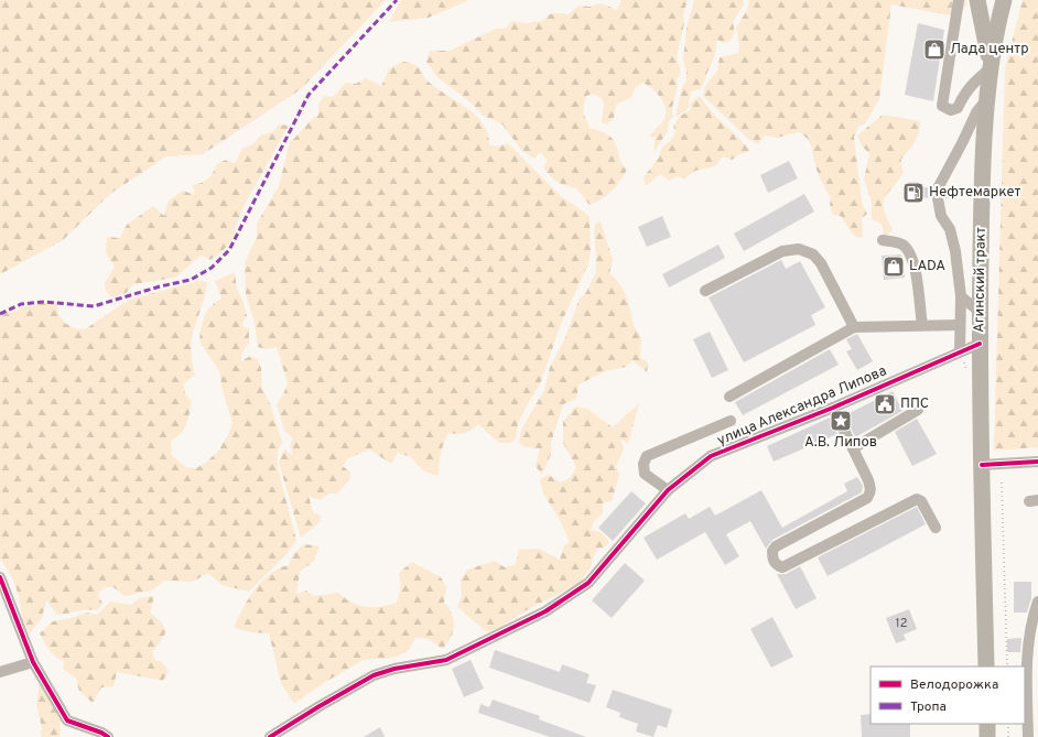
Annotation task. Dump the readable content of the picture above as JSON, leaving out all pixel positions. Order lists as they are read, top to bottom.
{
  "streets": {
    "highway": ["Агинский тракт"],
    "street": ["улица Александра Липова"]
  },
  "crossings": [
    ["Агинский тракт", "улица Александра Липова"]
  ],
  "places": {
    "shop": ["Лада центр", "LADA"],
    "fuel station": ["Нефтемаркет"],
    "public building": ["ППС"],
    "place": ["А.В. Липов"]
  },
  "house_numbers": ["12"],
  "legend": ["Велодорожка", "Тропа"]
}
